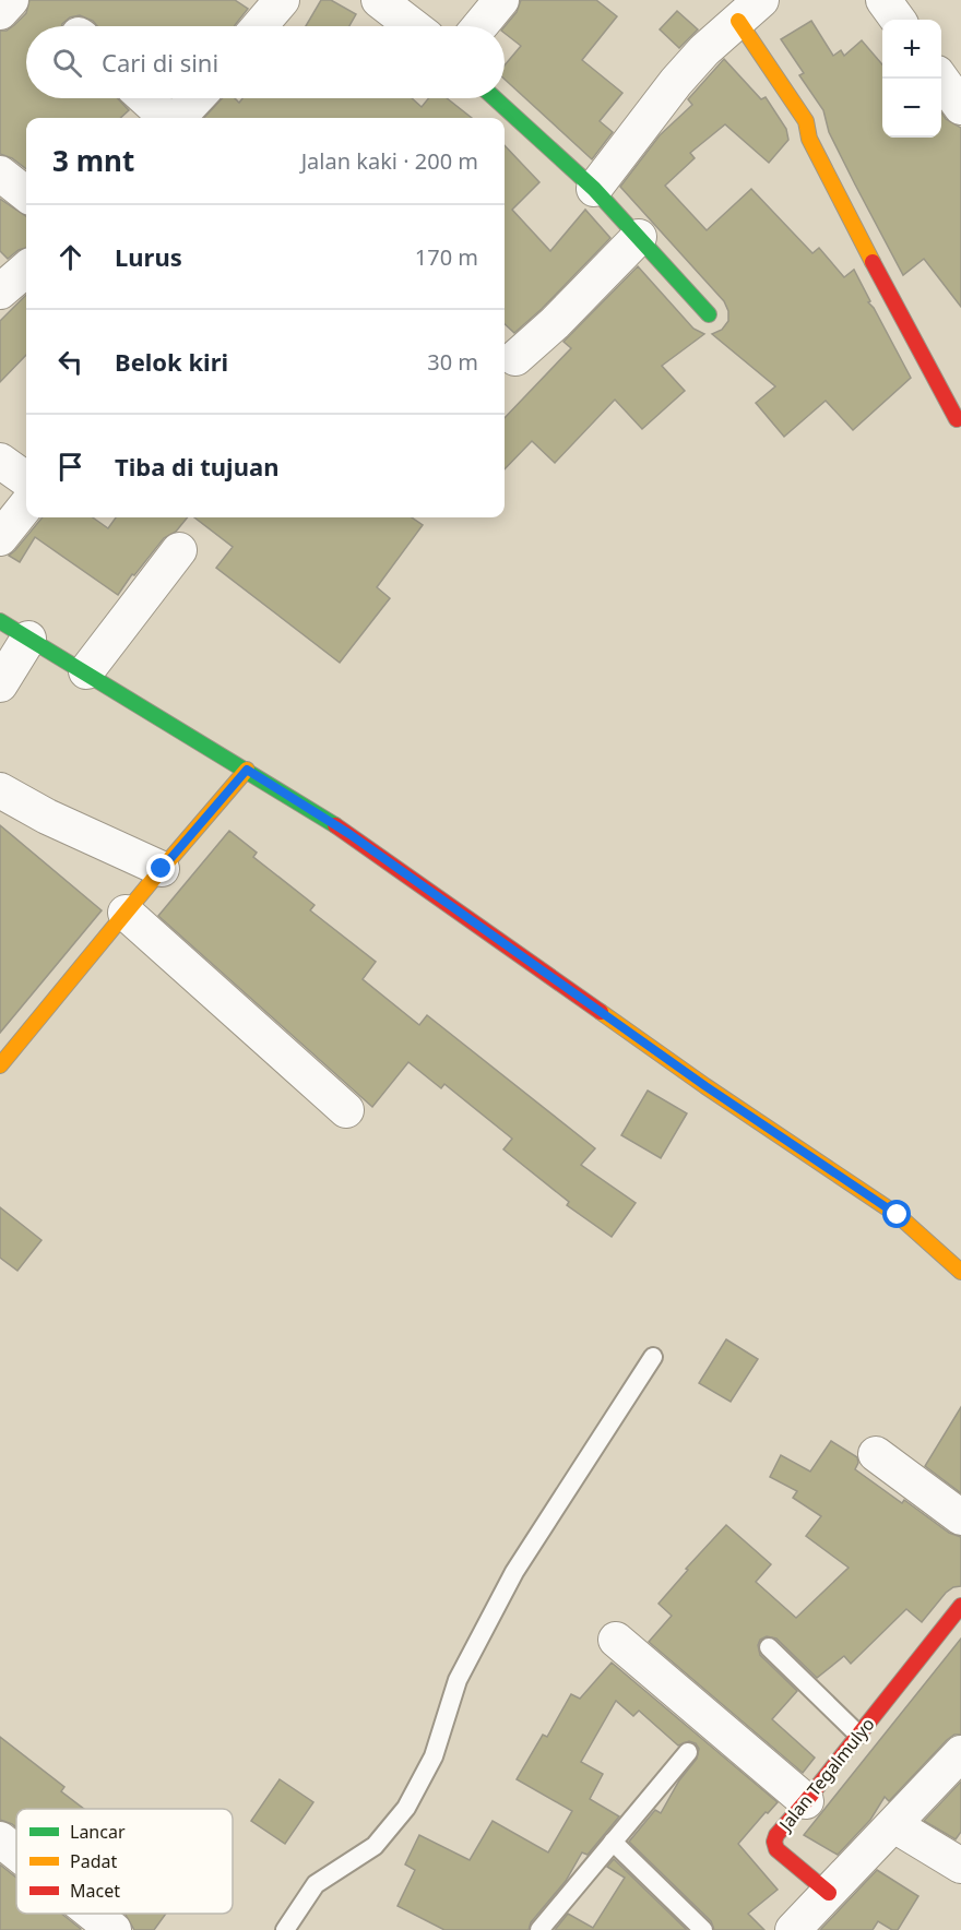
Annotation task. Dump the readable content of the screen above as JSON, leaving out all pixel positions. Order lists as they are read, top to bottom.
{
  "streets": {
    "street": ["Jalan Tegalmulyo"]
  },
  "legend": ["Lancar", "Padat", "Macet"],
  "page": {
    "map_buttons": ["+", "−"],
    "search": "Cari di sini",
    "heading": ["3 mnt", "Jalan kaki · 200 m"],
    "list": [
      ["Lurus", "170 m"],
      ["Belok kiri", "30 m"],
      "Tiba di tujuan"
    ]
  }
}
